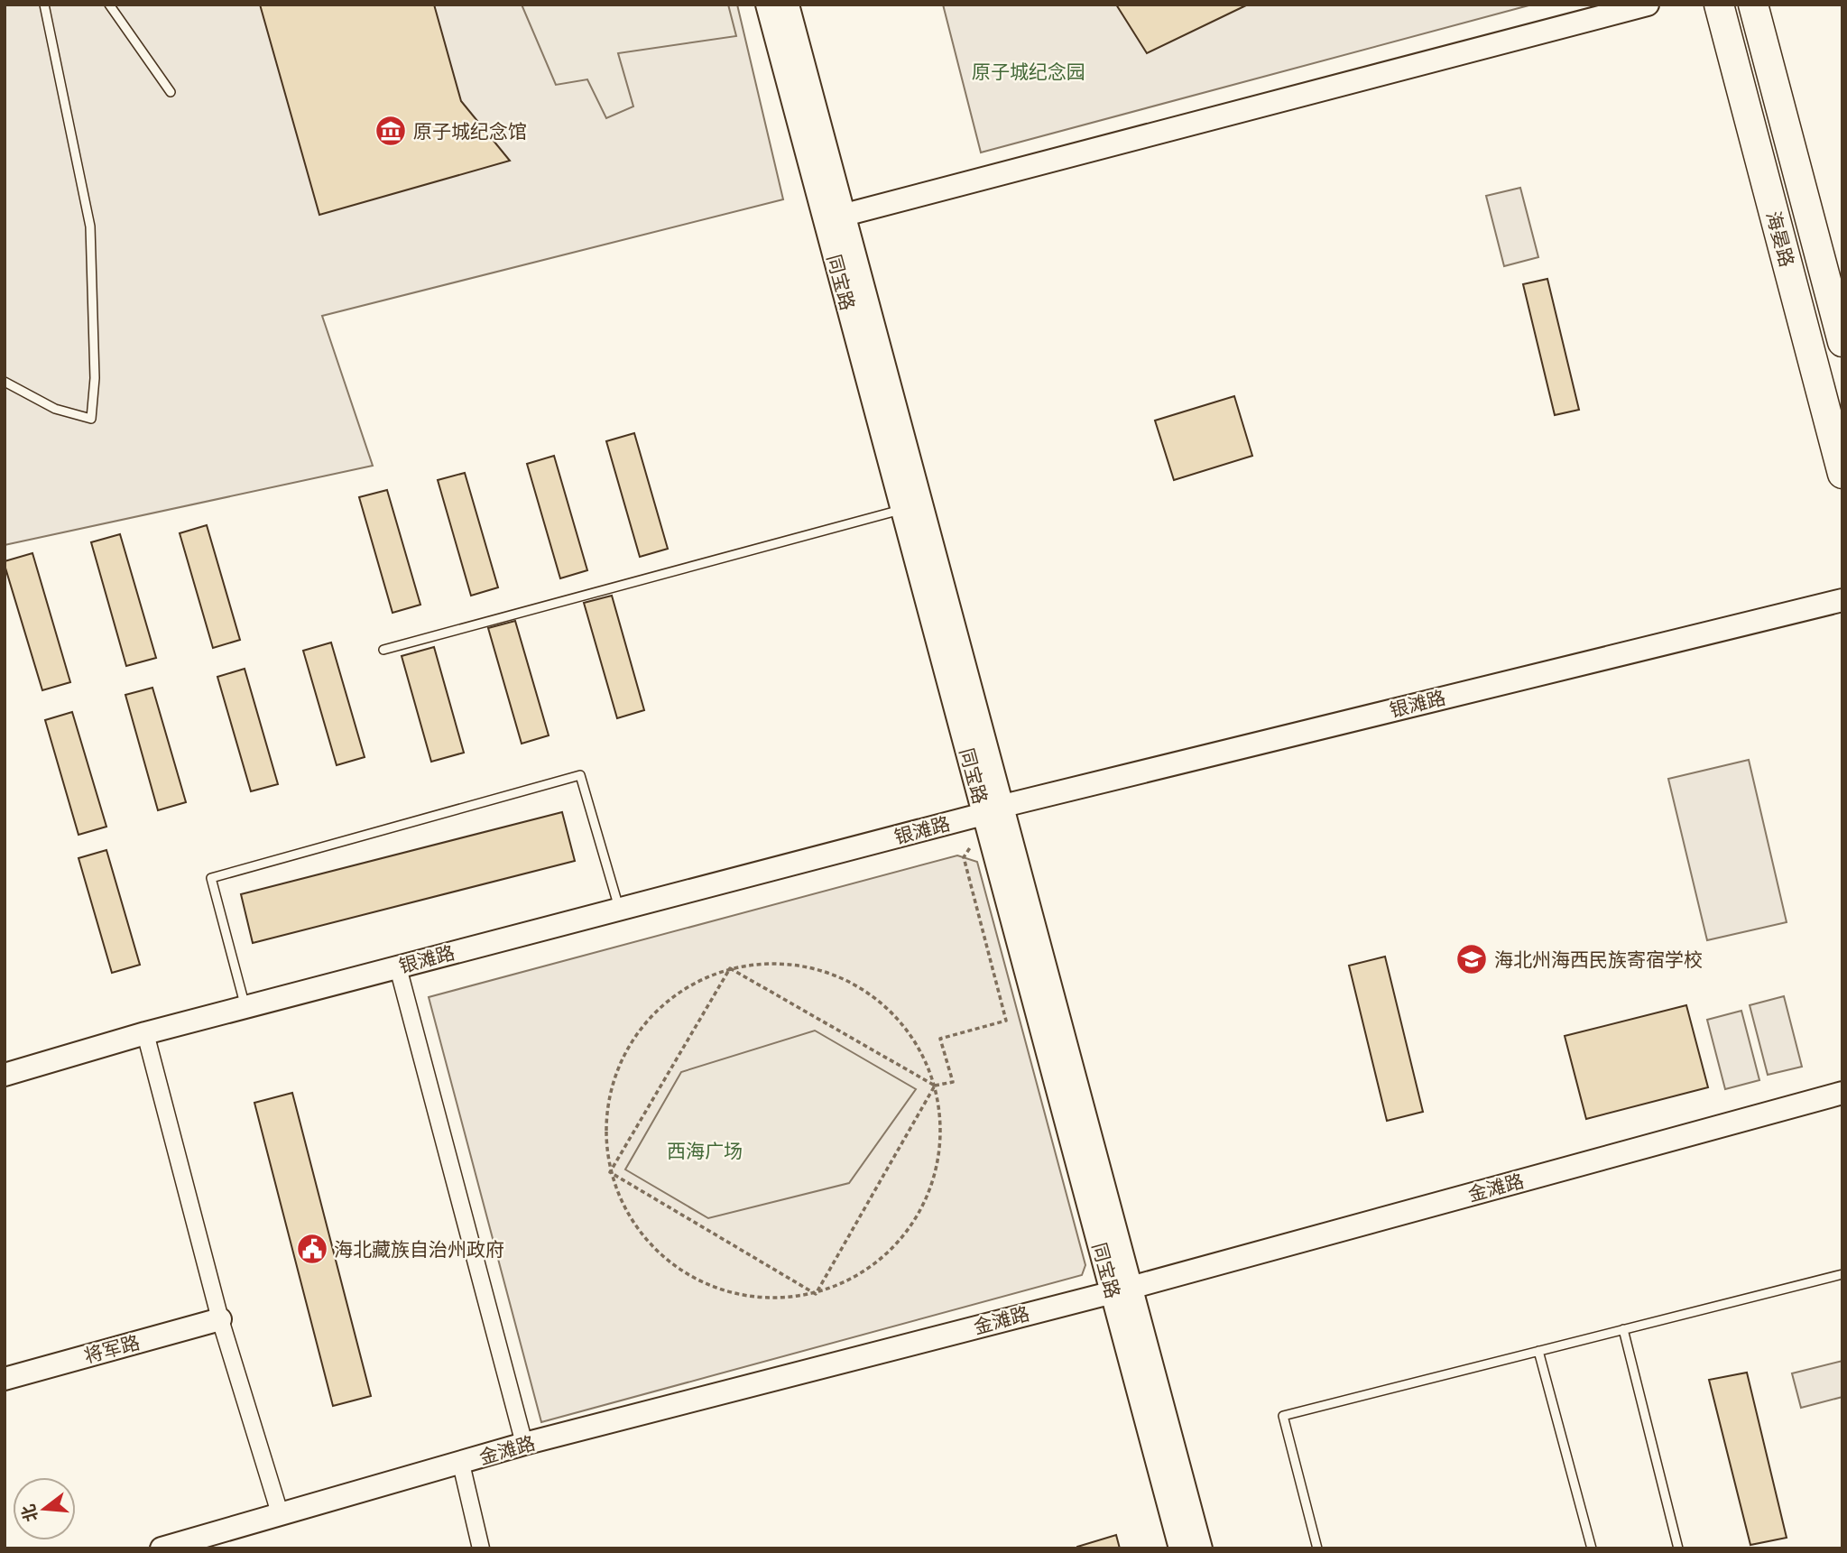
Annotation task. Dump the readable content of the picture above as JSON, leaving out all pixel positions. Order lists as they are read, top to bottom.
{
  "streets": {
    "highway": ["海晏路"],
    "street": [
      "同宝路",
      "银滩路",
      "金滩路",
      "将军路"
    ]
  },
  "crossings": [
    ["同宝路", "银滩路"],
    ["同宝路", "金滩路"]
  ],
  "parks": ["原子城纪念园", "西海广场"],
  "places": {
    "museum": ["原子城纪念馆"],
    "school or university": ["海北州海西民族寄宿学校"],
    "public building": ["海北藏族自治州政府"]
  },
  "north": "left"
}
